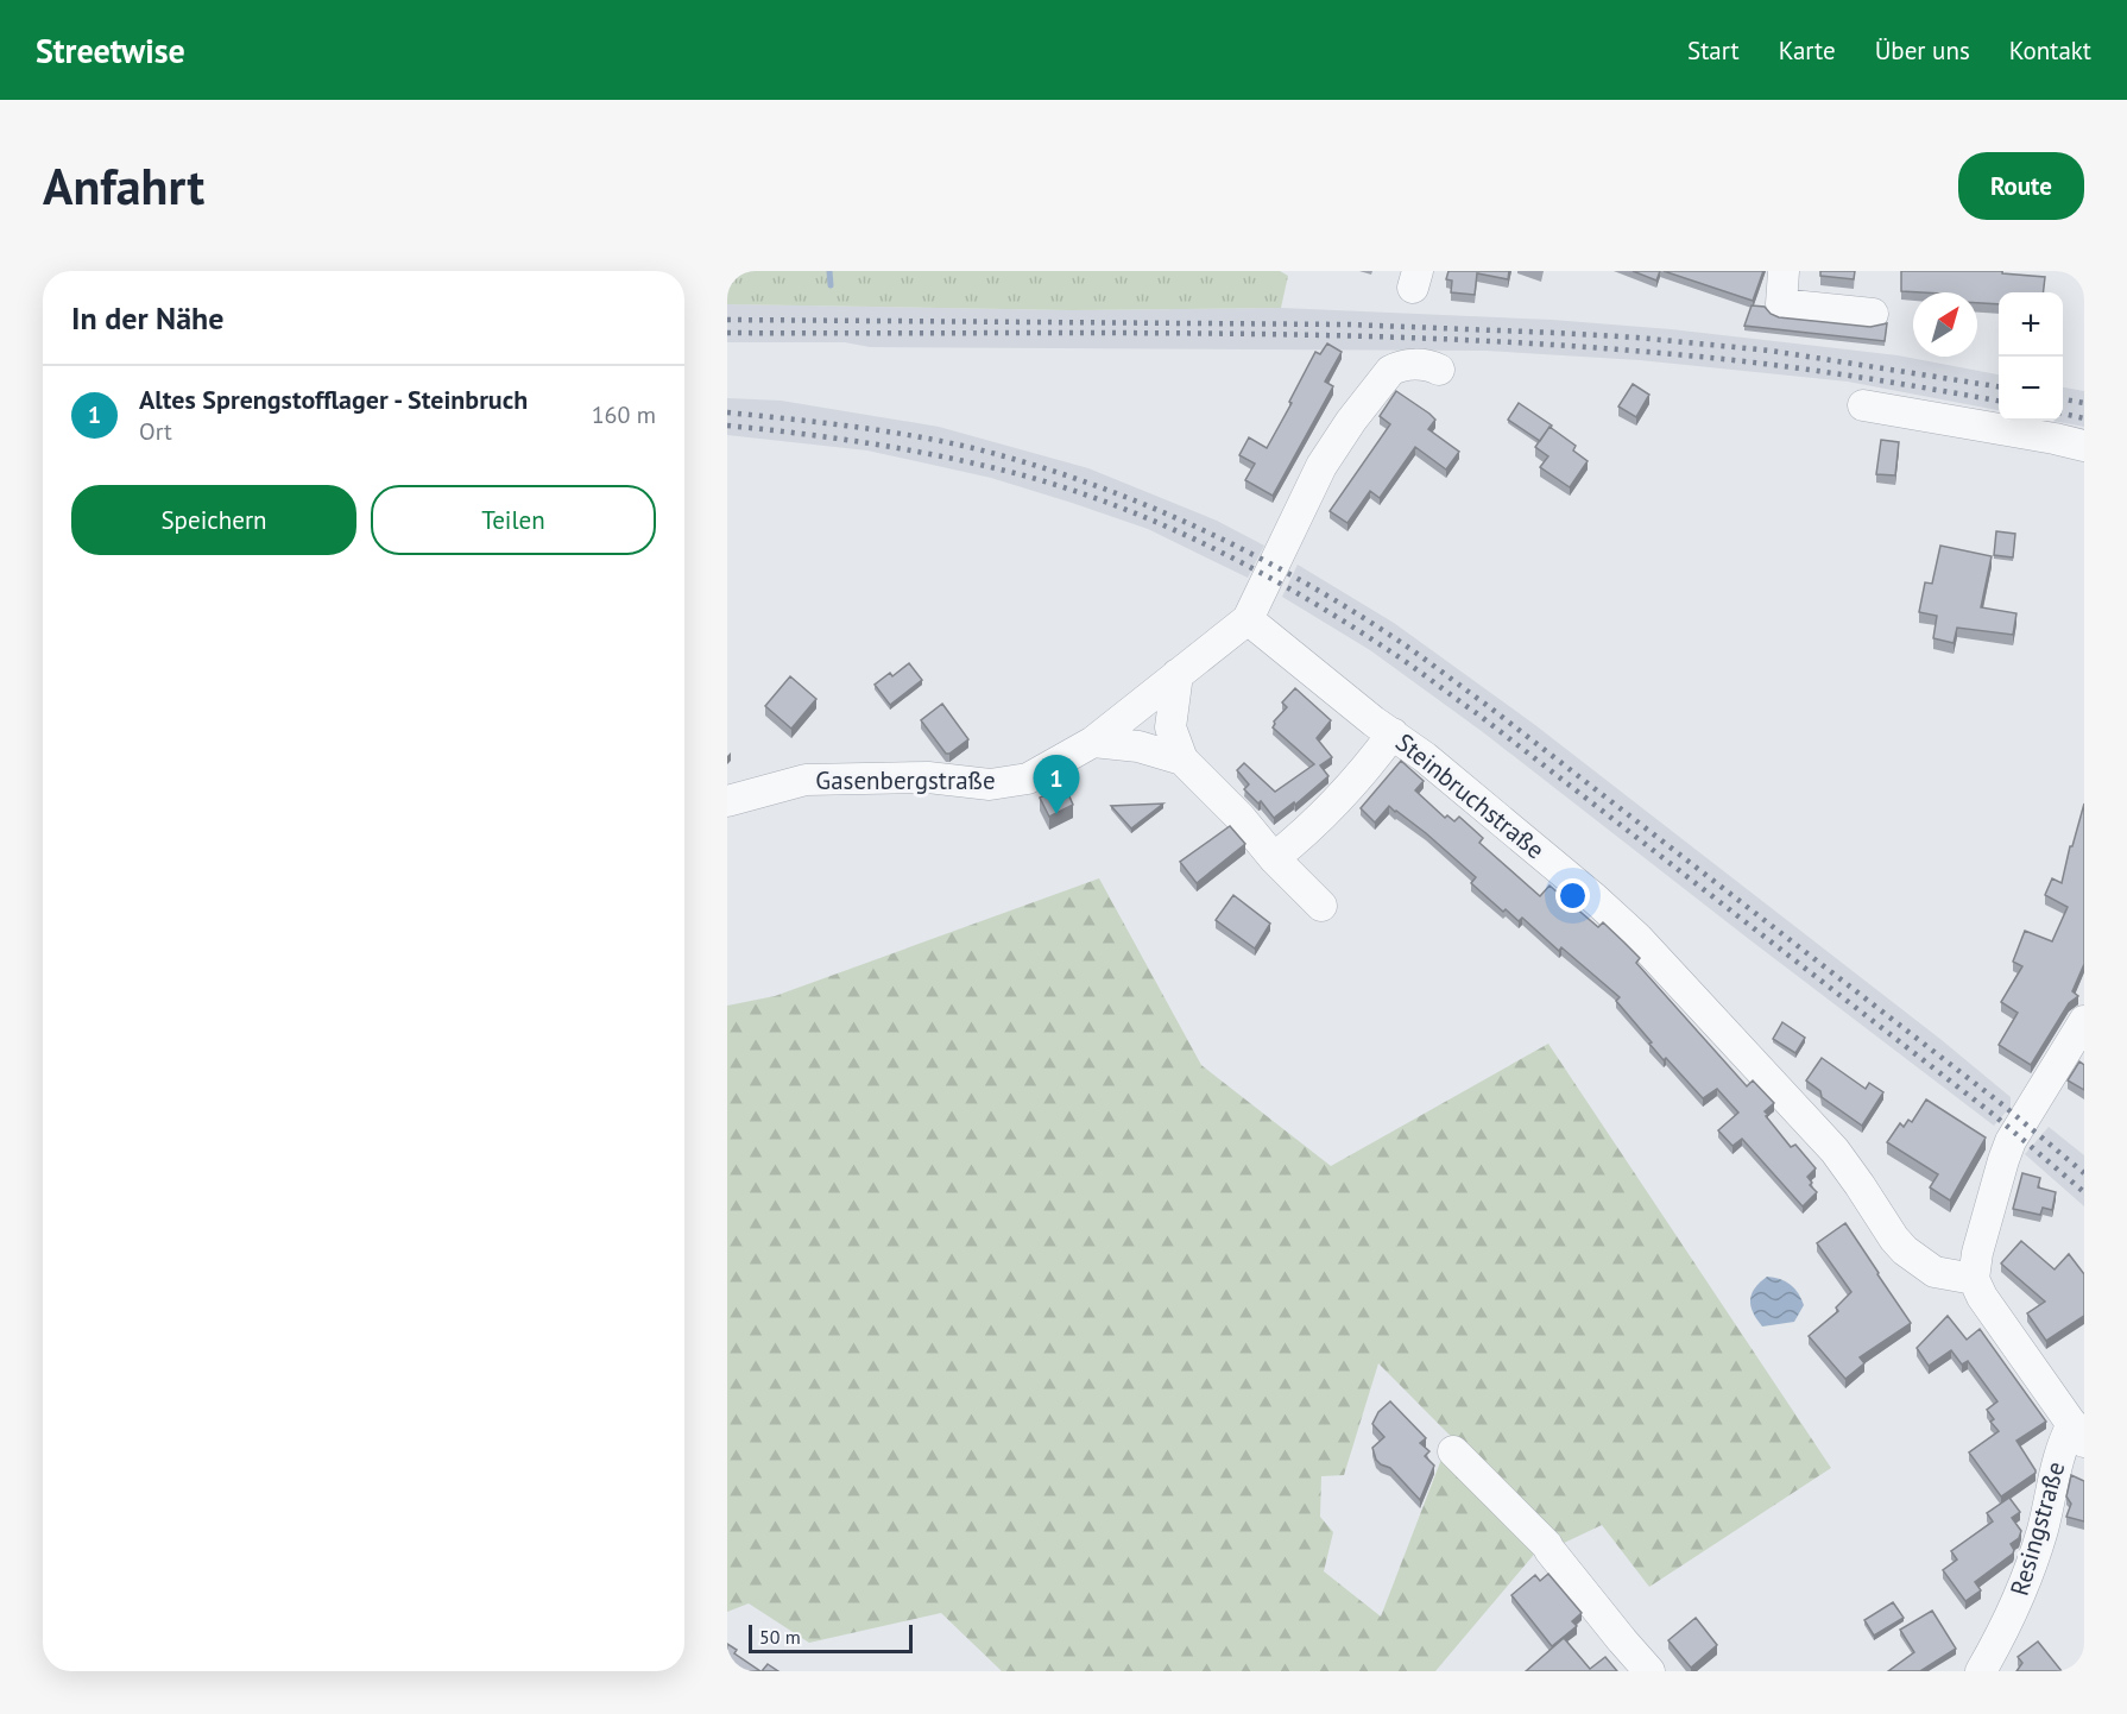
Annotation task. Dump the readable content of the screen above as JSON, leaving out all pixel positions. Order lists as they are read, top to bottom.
{
  "streets": {
    "street": ["Gasenbergstraße", "Steinbruchstraße", "Resingstraße"]
  },
  "crossings": [
    ["Gasenbergstraße", "Steinbruchstraße"]
  ],
  "scale_bar": "50 m",
  "north": "top right",
  "page": {
    "header": "Streetwise",
    "nav": [
      "Start",
      "Karte",
      "Über uns",
      "Kontakt"
    ],
    "buttons": [
      "Route",
      ["Speichern", "Teilen"]
    ],
    "title": "Anfahrt",
    "heading": "In der Nähe",
    "map_buttons": ["+", "−"],
    "list": [
      {
        "mark": "1",
        "name": "Altes Sprengstofflager - Steinbruch",
        "note": "Ort",
        "value": "160 m"
      }
    ],
    "pins": "1",
    "scale": "50 m"
  }
}
